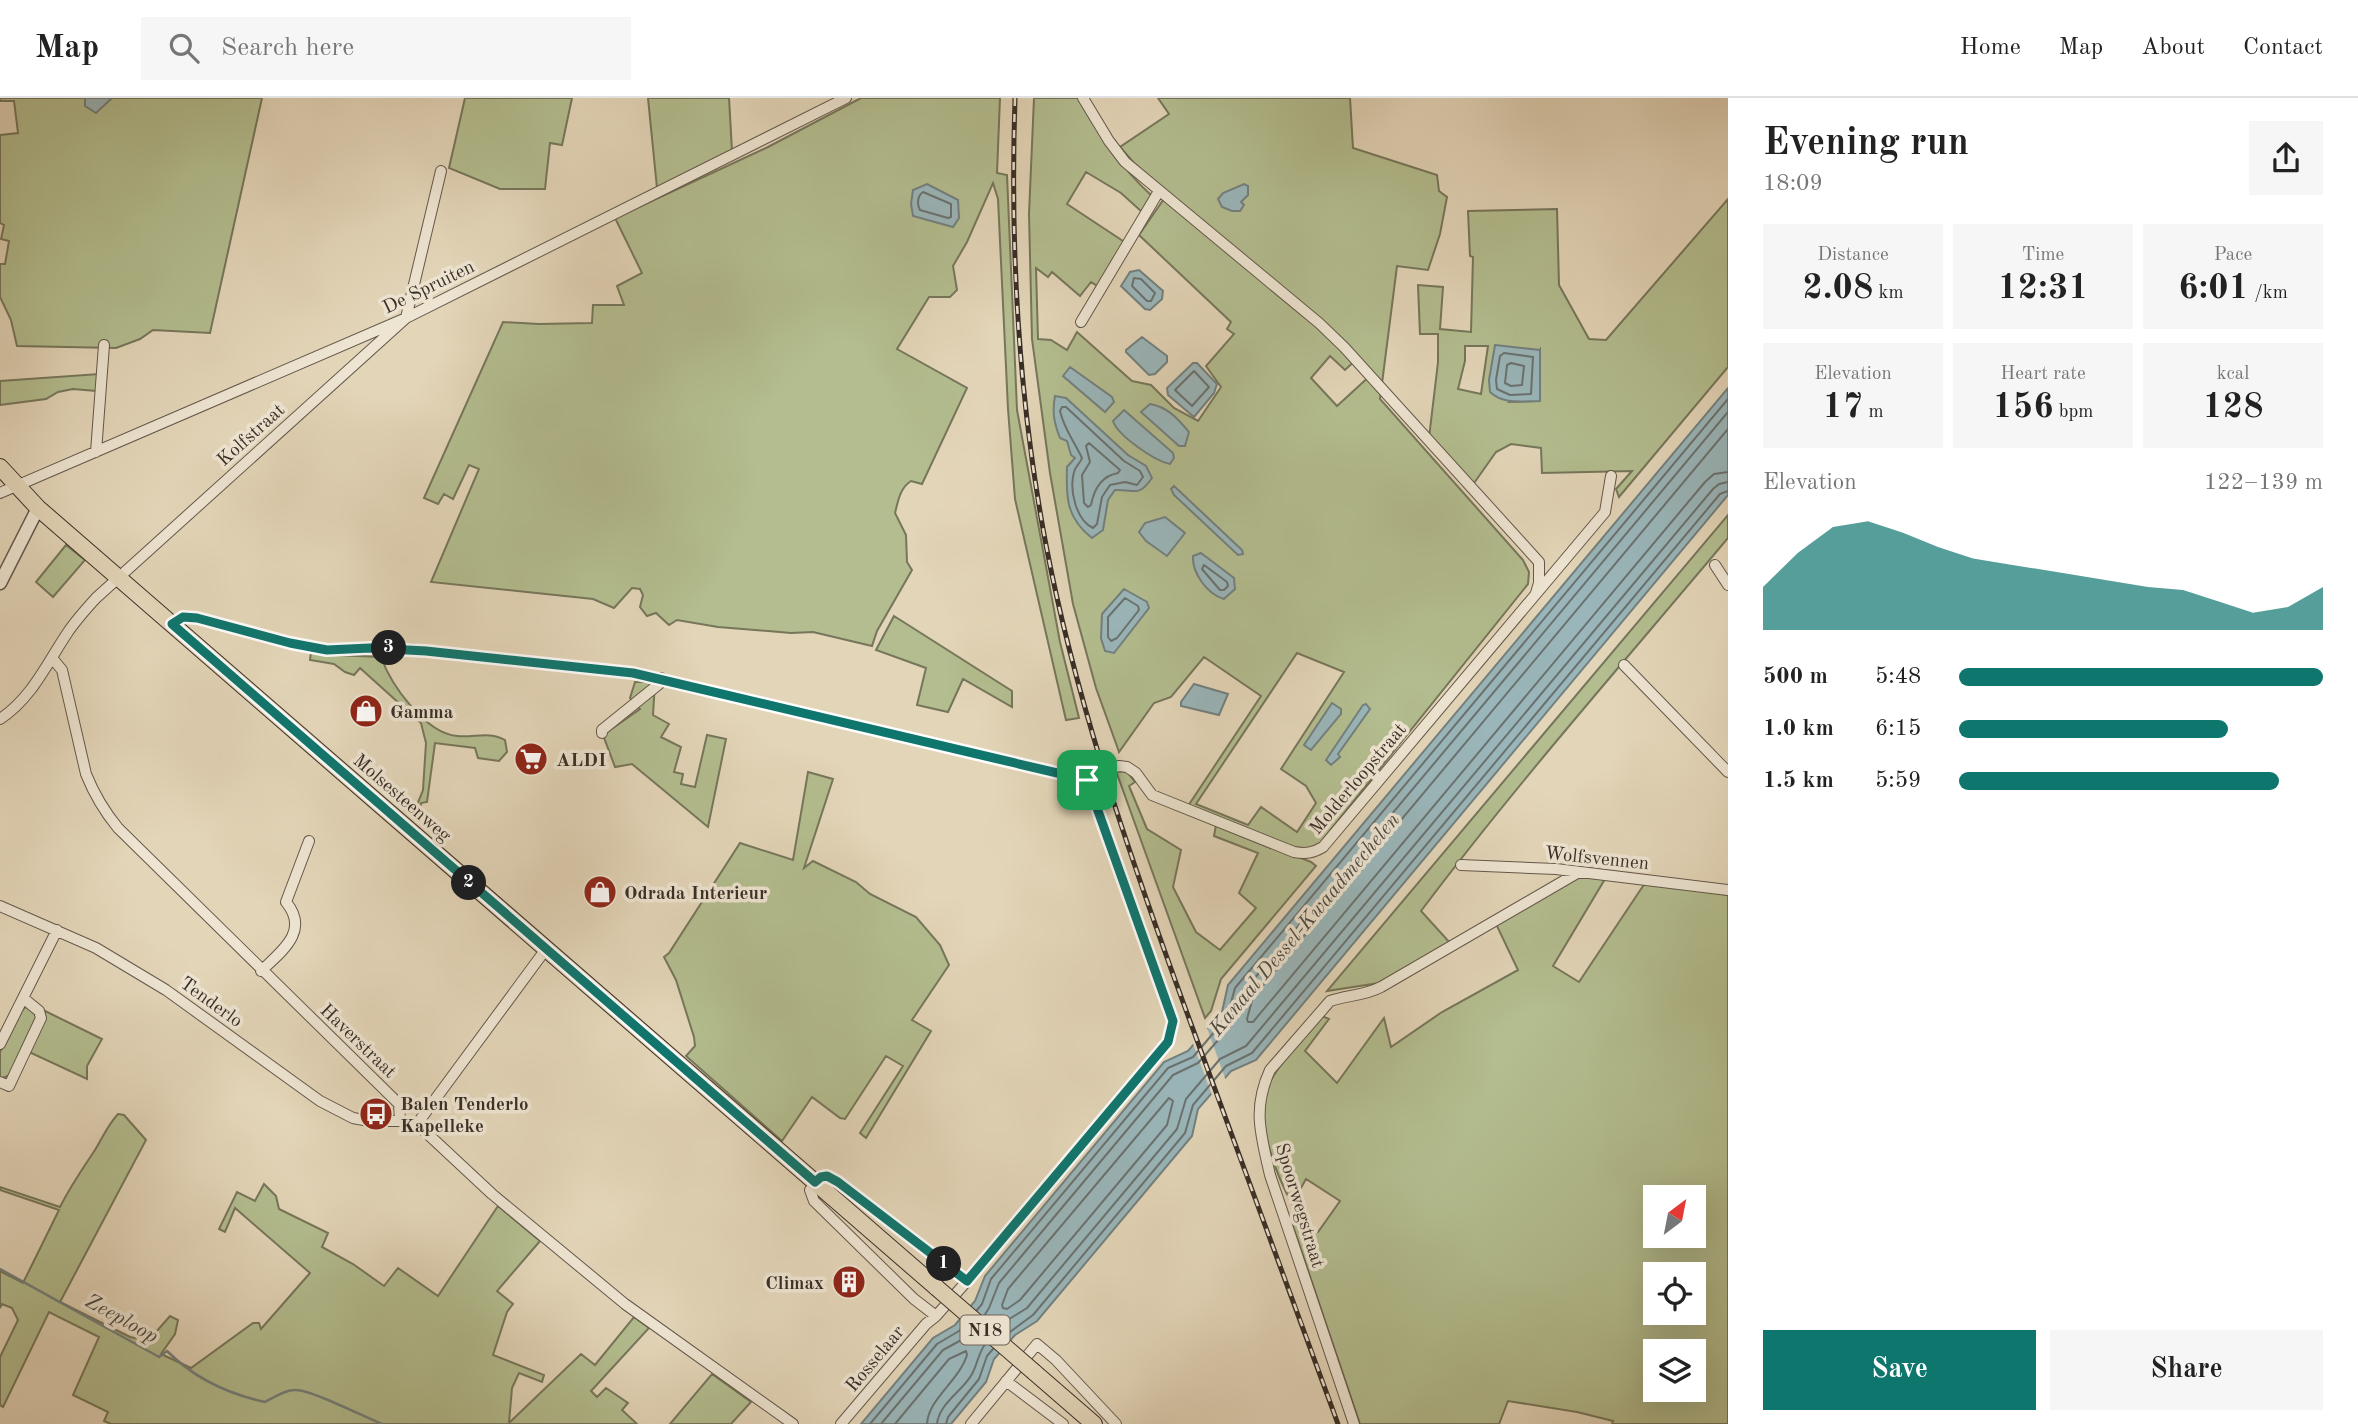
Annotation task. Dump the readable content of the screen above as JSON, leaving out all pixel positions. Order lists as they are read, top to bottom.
{
  "streets": {
    "main road": ["Molsesteenweg", "N18"],
    "street": [
      "De Spruiten",
      "Kolfstraat",
      "Molderloopstraat",
      "Wolfsvennen",
      "Tenderlo",
      "Haverstraat",
      "Spoorwegstraat",
      "Rosselaar"
    ]
  },
  "crossings": [
    ["De Spruiten", "Kolfstraat"],
    ["De Spruiten", "Molsesteenweg"],
    ["Kolfstraat", "Molsesteenweg"],
    ["Kolfstraat", "Haverstraat"],
    ["Molderloopstraat", "Rosselaar"],
    ["Wolfsvennen", "Spoorwegstraat"],
    ["Tenderlo", "Haverstraat"]
  ],
  "water": ["Kanaal Dessel-Kwaadmechelen", "Zeeploop"],
  "places": {
    "shop": ["Gamma", "Odrada Interieur"],
    "supermarket": ["ALDI"],
    "bus stop": ["Balen Tenderlo Kapelleke"],
    "building": ["Climax"]
  },
  "north": "top right",
  "page": {
    "header": "Map",
    "search": "Search here",
    "nav": [
      "Home",
      "Map",
      "About",
      "Contact"
    ],
    "heading": ["Evening run", "18:09"],
    "stats": [
      ["Distance", "2.08 km"],
      ["Time", "12:31"],
      ["Pace", "6:01 /km"],
      ["Elevation", "17 m"],
      ["Heart rate", "156 bpm"],
      ["kcal", "128"]
    ],
    "chart": ["Elevation", "122–139 m"],
    "pins": ["3", "2", "1"],
    "list": [
      {
        "name": "500 m",
        "note": "5:48"
      },
      {
        "name": "1.0 km",
        "note": "6:15"
      },
      {
        "name": "1.5 km",
        "note": "5:59"
      }
    ],
    "buttons": ["Save", "Share"]
  }
}
